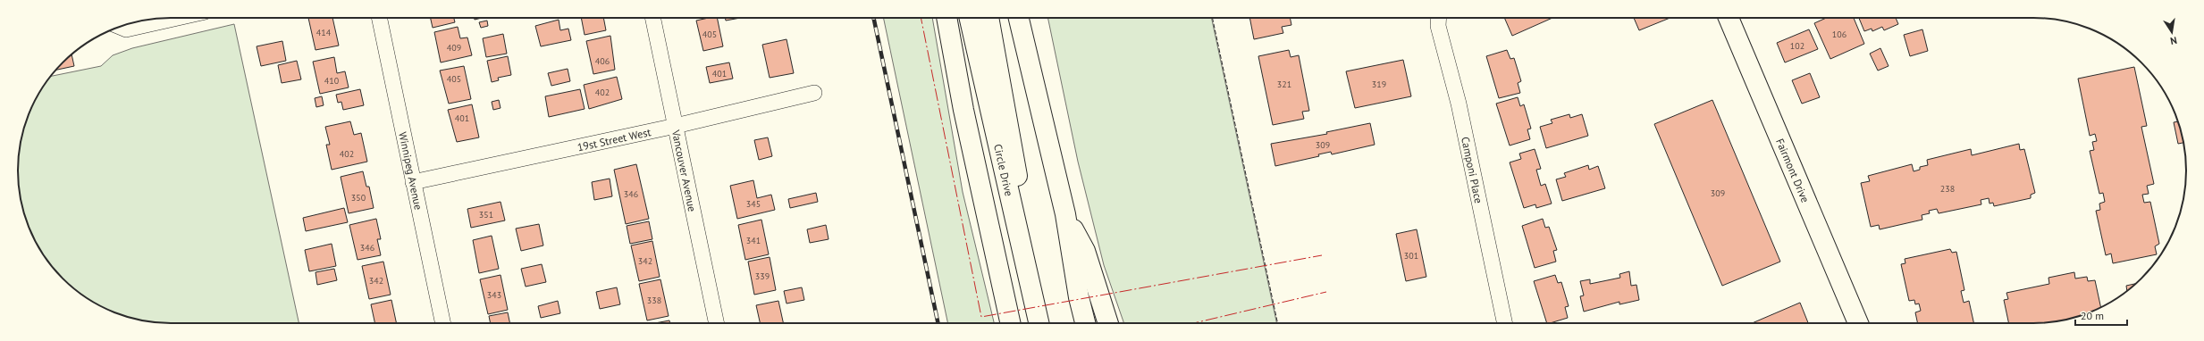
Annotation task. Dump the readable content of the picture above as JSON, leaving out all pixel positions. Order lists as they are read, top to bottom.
{
  "streets": {
    "main road": ["Circle Drive", "Fairmont Drive"],
    "street": [
      "19st Street West",
      "Camponi Place",
      "Winnipeg Avenue",
      "Vancouver Avenue"
    ]
  },
  "crossings": [
    ["19st Street West", "Winnipeg Avenue"],
    ["19st Street West", "Vancouver Avenue"]
  ],
  "house_numbers": [
    "414",
    "405",
    "106",
    "102",
    "409",
    "406",
    "401",
    "405",
    "410",
    "321",
    "319",
    "402",
    "401",
    "309",
    "402",
    "238",
    "309",
    "346",
    "350",
    "345",
    "351",
    "341",
    "346",
    "301",
    "342",
    "339",
    "342",
    "343",
    "338"
  ],
  "scale_bar": "20 m",
  "north": "bottom"
}
